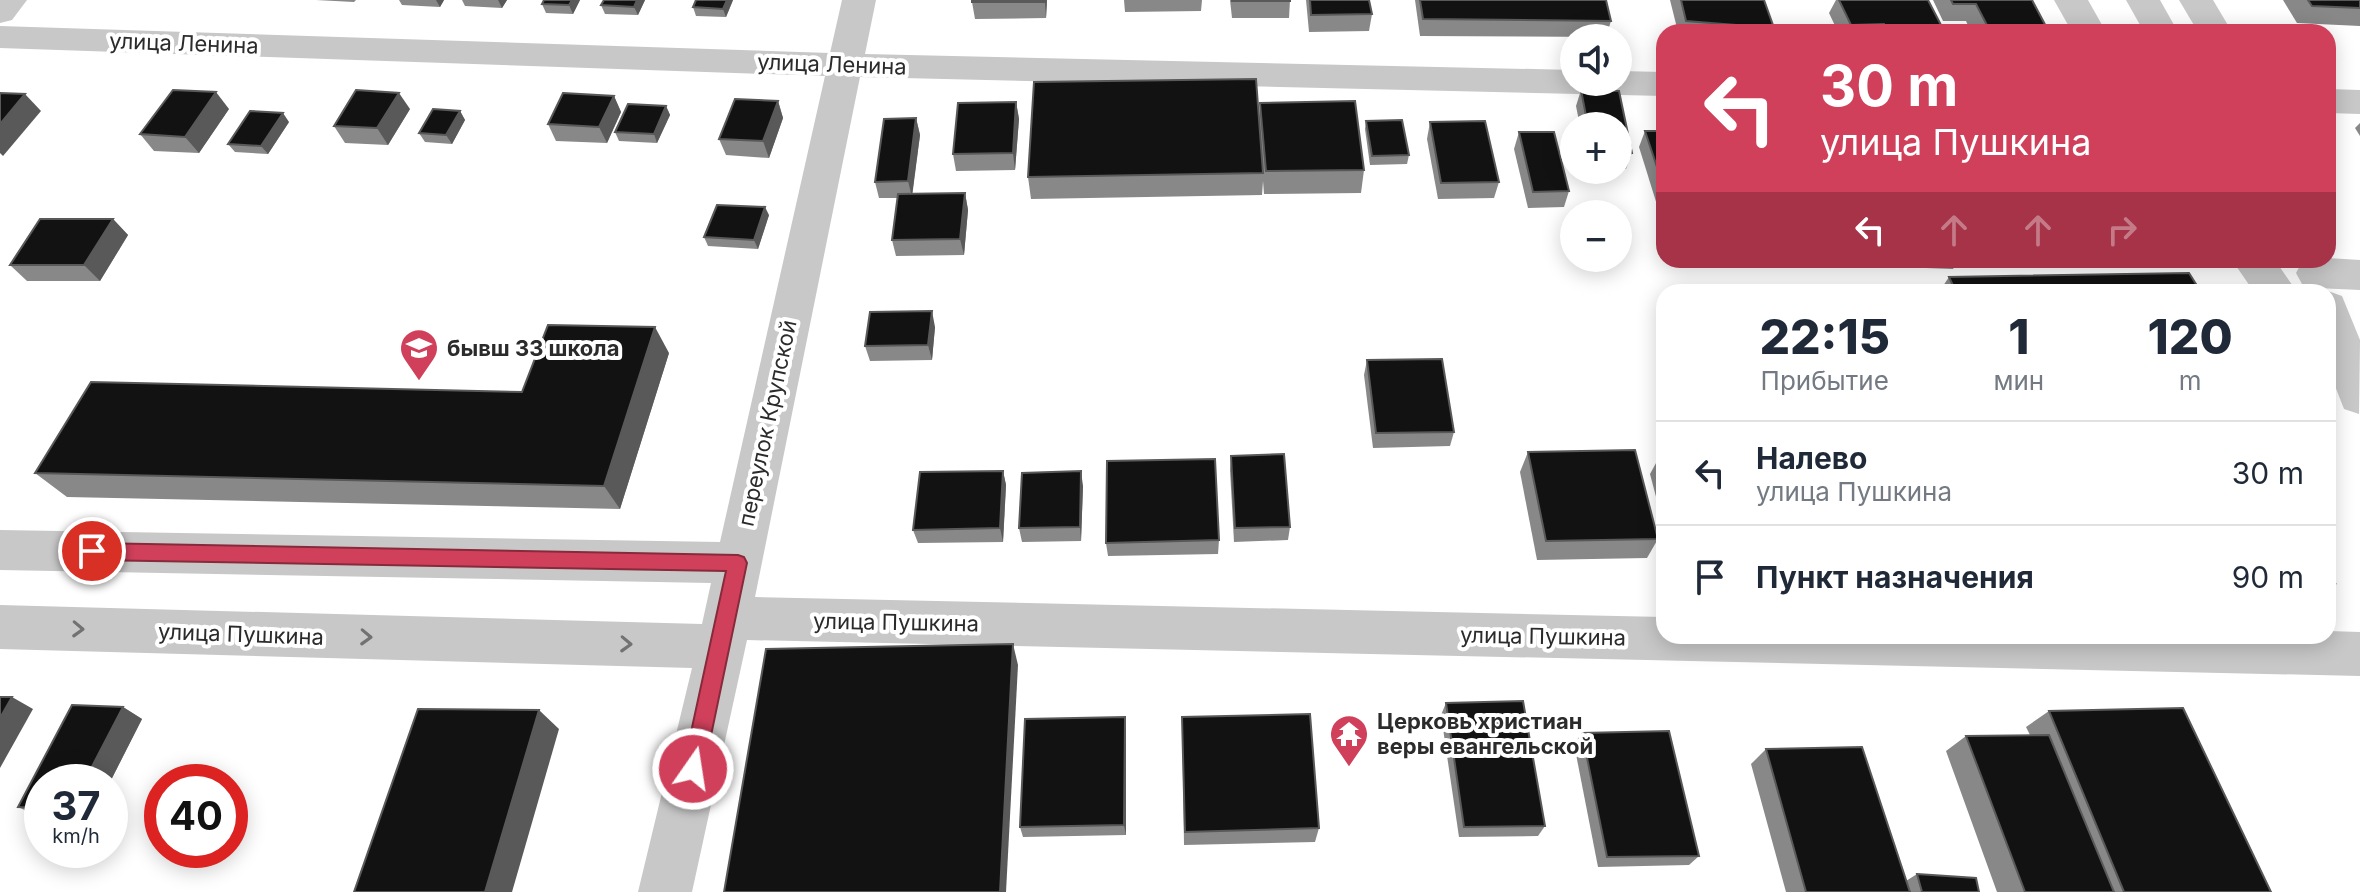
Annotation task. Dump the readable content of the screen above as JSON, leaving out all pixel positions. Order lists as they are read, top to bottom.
{
  "streets": {
    "street": ["улица Ленина", "переулок Крупской", "улица Пушкина"]
  },
  "crossings": [
    ["улица Ленина", "переулок Крупской"],
    ["переулок Крупской", "улица Пушкина"]
  ],
  "places": {
    "school or university": ["бывш 33 школа"],
    "temple": ["Церковь христиан веры евангельской"]
  },
  "page": {
    "map_buttons": ["+", "−"],
    "turn": ["30 m", "улица Пушкина"],
    "eta": [
      "22:15",
      "Прибытие",
      "1",
      "мин",
      "120",
      "m"
    ],
    "list": [
      {
        "name": "Налево",
        "note": "улица Пушкина",
        "value": "30 m"
      },
      {
        "name": "Пункт назначения",
        "value": "90 m"
      }
    ],
    "speed": "37 km/h",
    "limit": "40"
  }
}
